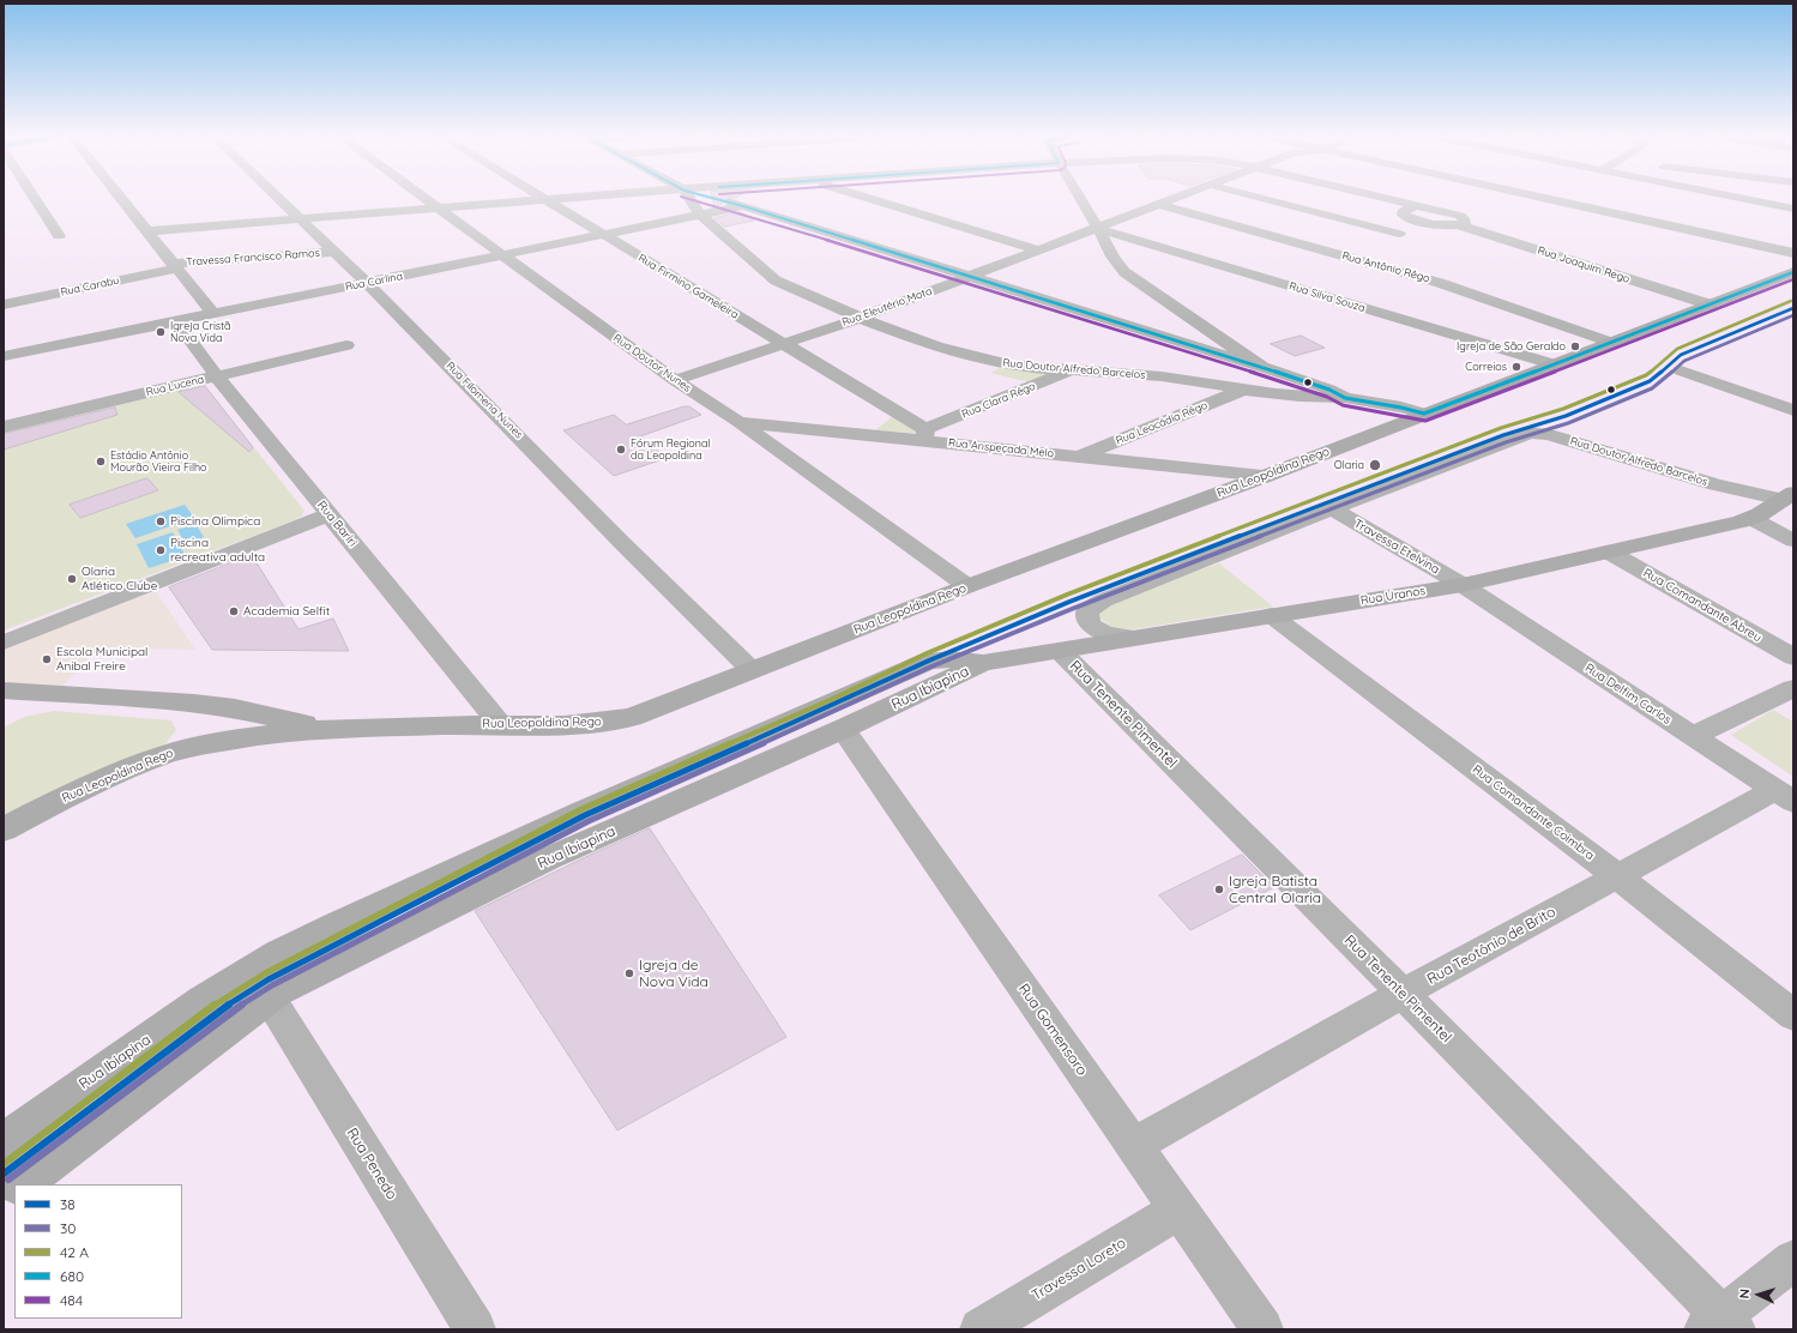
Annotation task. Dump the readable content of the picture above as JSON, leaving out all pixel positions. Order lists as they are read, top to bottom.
{
  "streets": {
    "main road": ["Rua Leopoldina Rego", "Rua Uranos", "Rua Ibiapina"],
    "street": [
      "Travessa Francisco Ramos",
      "Rua Joaquim Rego",
      "Rua Antônio Rêgo",
      "Rua Carlina",
      "Rua Carabu",
      "Rua Firmino Gameleira",
      "Rua Silva Souza",
      "Rua Eleutério Mota",
      "Rua Doutor Nunes",
      "Rua Doutor Alfredo Barcelos",
      "Rua Lucena",
      "Rua Filomena Nunes",
      "Rua Clara Rêgo",
      "Rua Leocádia Rêgo",
      "Rua Anspeçada Melo",
      "Rua Bariri",
      "Travessa Etelvina",
      "Rua Comandante Abreu",
      "Rua Delfim Carlos",
      "Rua Tenente Pimentel",
      "Rua Comandante Coimbra",
      "Rua Teotônio de Brito",
      "Rua Gomensoro",
      "Rua Penedo",
      "Travessa Loreto"
    ]
  },
  "crossings": [
    ["Travessa Francisco Ramos", "Rua Carabu"],
    ["Travessa Francisco Ramos", "Rua Filomena Nunes"],
    ["Rua Joaquim Rego", "Rua Leopoldina Rego"],
    ["Rua Antônio Rêgo", "Rua Eleutério Mota"],
    ["Rua Antônio Rêgo", "Rua Leopoldina Rego"],
    ["Rua Carlina", "Rua Firmino Gameleira"],
    ["Rua Carlina", "Rua Doutor Nunes"],
    ["Rua Carlina", "Rua Doutor Alfredo Barcelos"],
    ["Rua Carlina", "Rua Filomena Nunes"],
    ["Rua Carlina", "Rua Bariri"],
    ["Rua Firmino Gameleira", "Rua Eleutério Mota"],
    ["Rua Firmino Gameleira", "Rua Clara Rêgo"],
    ["Rua Firmino Gameleira", "Rua Anspeçada Melo"],
    ["Rua Silva Souza", "Rua Eleutério Mota"],
    ["Rua Silva Souza", "Rua Leopoldina Rego"],
    ["Rua Eleutério Mota", "Rua Doutor Nunes"],
    ["Rua Eleutério Mota", "Rua Doutor Alfredo Barcelos"],
    ["Rua Doutor Nunes", "Rua Anspeçada Melo"],
    ["Rua Doutor Nunes", "Rua Leopoldina Rego"],
    ["Rua Doutor Alfredo Barcelos", "Rua Clara Rêgo"],
    ["Rua Doutor Alfredo Barcelos", "Rua Leocádia Rêgo"],
    ["Rua Doutor Alfredo Barcelos", "Travessa Etelvina"],
    ["Rua Doutor Alfredo Barcelos", "Rua Uranos"],
    ["Rua Lucena", "Rua Bariri"],
    ["Rua Filomena Nunes", "Rua Leopoldina Rego"],
    ["Rua Clara Rêgo", "Rua Anspeçada Melo"],
    ["Rua Leocádia Rêgo", "Rua Anspeçada Melo"],
    ["Rua Anspeçada Melo", "Rua Leopoldina Rego"],
    ["Rua Leopoldina Rego", "Rua Bariri"],
    ["Travessa Etelvina", "Rua Uranos"],
    ["Travessa Etelvina", "Rua Delfim Carlos"],
    ["Rua Uranos", "Rua Comandante Abreu"],
    ["Rua Uranos", "Rua Ibiapina"],
    ["Rua Uranos", "Rua Delfim Carlos"],
    ["Rua Uranos", "Rua Tenente Pimentel"],
    ["Rua Uranos", "Rua Comandante Coimbra"],
    ["Rua Ibiapina", "Rua Gomensoro"],
    ["Rua Ibiapina", "Rua Penedo"],
    ["Rua Delfim Carlos", "Rua Teotônio de Brito"],
    ["Rua Tenente Pimentel", "Rua Teotônio de Brito"],
    ["Rua Comandante Coimbra", "Rua Teotônio de Brito"],
    ["Rua Teotônio de Brito", "Rua Gomensoro"],
    ["Rua Gomensoro", "Travessa Loreto"]
  ],
  "places": [
    "Igreja Cristã Nova Vida",
    "Igreja de São Geraldo",
    "Correios",
    "Fórum Regional da Leopoldina",
    "Estádio Antônio Mourão Vieira Filho",
    "Olaria",
    "Piscina Olimpica",
    "Piscina recreativa adulta",
    "Olaria Atlético Clube",
    "Academia Selfit",
    "Escola Municipal Anibal Freire",
    "Igreja Batista Central Olaria",
    "Igreja de Nova Vida"
  ],
  "lines": [
    "transit line 680",
    "transit line 484",
    "transit line 38",
    "transit line 30"
  ],
  "legend": [
    "38",
    "30",
    "42 A",
    "680",
    "484"
  ],
  "north": "left"
}
